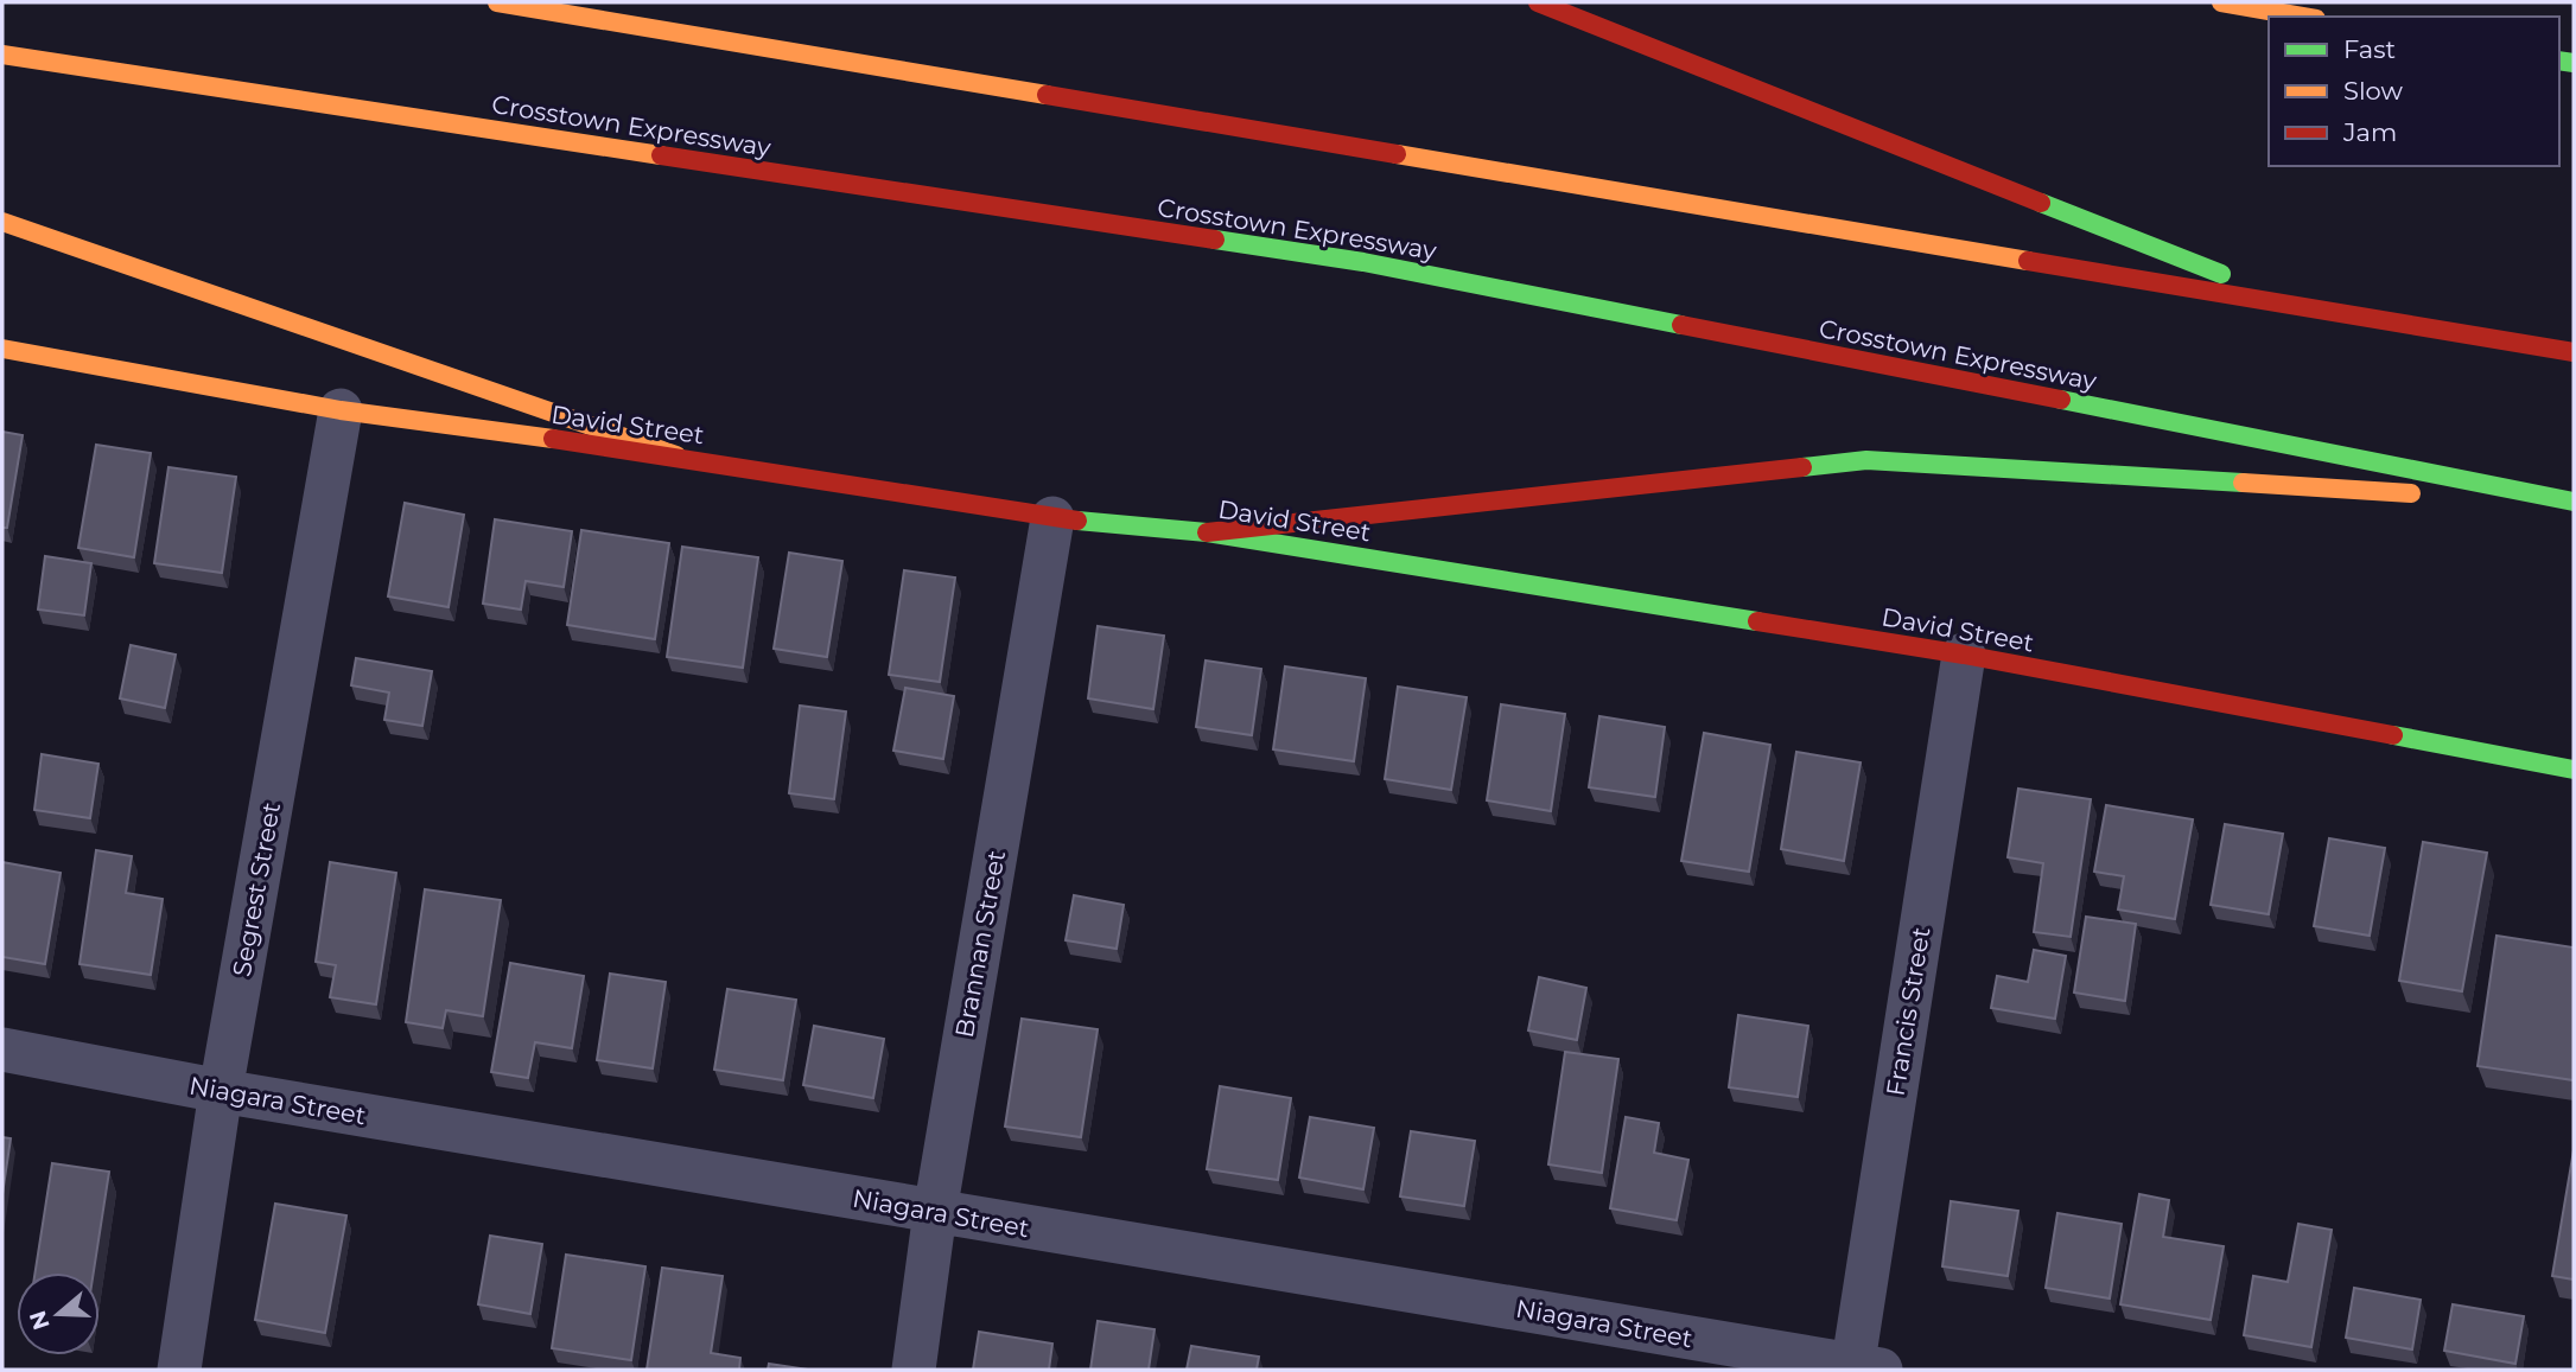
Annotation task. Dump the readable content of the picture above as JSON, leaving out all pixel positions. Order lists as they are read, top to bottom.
{
  "streets": {
    "main road": ["Crosstown Expressway", "David Street"],
    "street": [
      "Segrest Street",
      "Brannan Street",
      "Francis Street",
      "Niagara Street"
    ]
  },
  "crossings": [
    ["David Street", "Segrest Street"],
    ["David Street", "Brannan Street"],
    ["David Street", "Francis Street"],
    ["Segrest Street", "Niagara Street"],
    ["Brannan Street", "Niagara Street"],
    ["Francis Street", "Niagara Street"]
  ],
  "legend": ["Fast", "Slow", "Jam"],
  "north": "left"
}
